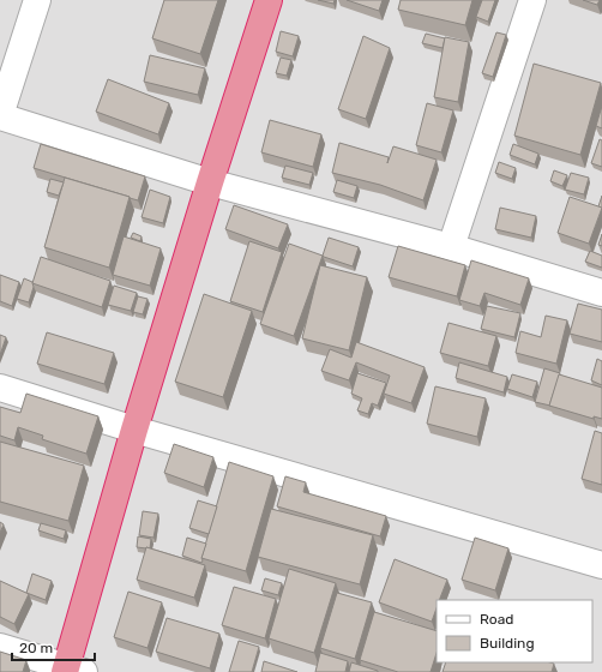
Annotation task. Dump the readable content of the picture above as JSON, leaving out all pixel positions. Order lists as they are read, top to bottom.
{
  "legend": ["Road", "Building"],
  "scale_bar": "20 m"
}
